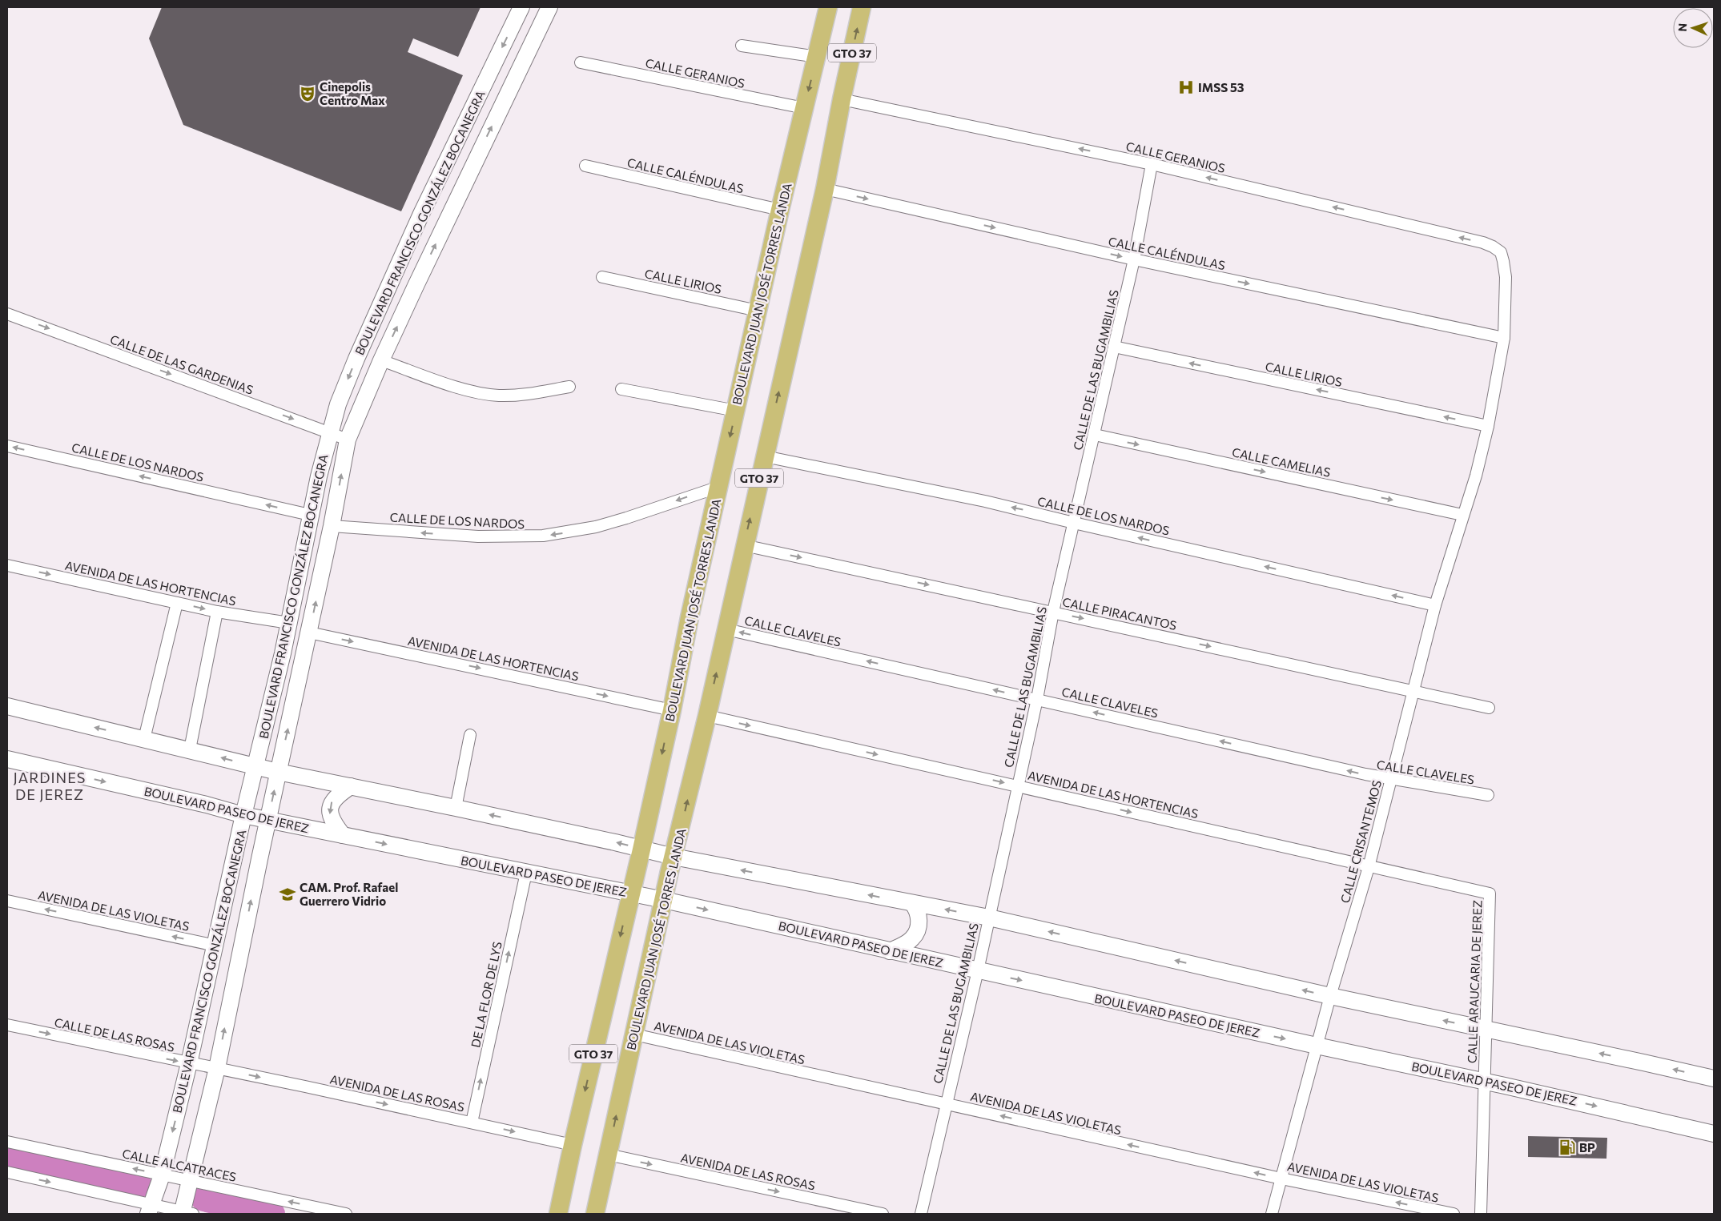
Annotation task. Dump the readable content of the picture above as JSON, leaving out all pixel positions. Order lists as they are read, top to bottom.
{
  "streets": {
    "main road": [
      "GTO 37",
      "BOULEVARD FRANCISCO GONZÁLEZ BOCANEGRA",
      "BOULEVARD JUAN JOSÉ TORRES LANDA",
      "BOULEVARD PASEO DE JEREZ"
    ],
    "street": [
      "CALLE GERANIOS",
      "CALLE CALÉNDULAS",
      "CALLE LIRIOS",
      "CALLE DE LAS GARDENIAS",
      "CALLE DE LAS BUGAMBILIAS",
      "CALLE DE LOS NARDOS",
      "CALLE CAMELIAS",
      "AVENIDA DE LAS HORTENCIAS",
      "CALLE PIRACANTOS",
      "CALLE CLAVELES",
      "CALLE CRISANTEMOS",
      "AVENIDA DE LAS VIOLETAS",
      "CALLE ARAUCARIA DE JEREZ",
      "DE LA FLOR DE LYS",
      "CALLE DE LAS ROSAS",
      "AVENIDA DE LAS ROSAS",
      "CALLE ALCATRACES"
    ]
  },
  "crossings": [
    ["CALLE GERANIOS", "CALLE CALÉNDULAS"],
    ["CALLE GERANIOS", "BOULEVARD JUAN JOSÉ TORRES LANDA"],
    ["CALLE GERANIOS", "CALLE DE LAS BUGAMBILIAS"],
    ["CALLE CALÉNDULAS", "BOULEVARD JUAN JOSÉ TORRES LANDA"],
    ["CALLE CALÉNDULAS", "CALLE DE LAS BUGAMBILIAS"],
    ["BOULEVARD FRANCISCO GONZÁLEZ BOCANEGRA", "CALLE DE LAS GARDENIAS"],
    ["BOULEVARD FRANCISCO GONZÁLEZ BOCANEGRA", "CALLE DE LOS NARDOS"],
    ["BOULEVARD FRANCISCO GONZÁLEZ BOCANEGRA", "AVENIDA DE LAS HORTENCIAS"],
    ["BOULEVARD FRANCISCO GONZÁLEZ BOCANEGRA", "BOULEVARD PASEO DE JEREZ"],
    ["BOULEVARD FRANCISCO GONZÁLEZ BOCANEGRA", "AVENIDA DE LAS VIOLETAS"],
    ["BOULEVARD FRANCISCO GONZÁLEZ BOCANEGRA", "CALLE DE LAS ROSAS"],
    ["BOULEVARD FRANCISCO GONZÁLEZ BOCANEGRA", "AVENIDA DE LAS ROSAS"],
    ["BOULEVARD FRANCISCO GONZÁLEZ BOCANEGRA", "CALLE ALCATRACES"],
    ["CALLE LIRIOS", "BOULEVARD JUAN JOSÉ TORRES LANDA"],
    ["CALLE LIRIOS", "CALLE DE LAS BUGAMBILIAS"],
    ["CALLE LIRIOS", "CALLE CRISANTEMOS"],
    ["BOULEVARD JUAN JOSÉ TORRES LANDA", "CALLE DE LOS NARDOS"],
    ["BOULEVARD JUAN JOSÉ TORRES LANDA", "AVENIDA DE LAS HORTENCIAS"],
    ["BOULEVARD JUAN JOSÉ TORRES LANDA", "CALLE PIRACANTOS"],
    ["BOULEVARD JUAN JOSÉ TORRES LANDA", "CALLE CLAVELES"],
    ["BOULEVARD JUAN JOSÉ TORRES LANDA", "BOULEVARD PASEO DE JEREZ"],
    ["BOULEVARD JUAN JOSÉ TORRES LANDA", "AVENIDA DE LAS VIOLETAS"],
    ["BOULEVARD JUAN JOSÉ TORRES LANDA", "AVENIDA DE LAS ROSAS"],
    ["CALLE DE LAS BUGAMBILIAS", "CALLE DE LOS NARDOS"],
    ["CALLE DE LAS BUGAMBILIAS", "CALLE CAMELIAS"],
    ["CALLE DE LAS BUGAMBILIAS", "AVENIDA DE LAS HORTENCIAS"],
    ["CALLE DE LAS BUGAMBILIAS", "CALLE PIRACANTOS"],
    ["CALLE DE LAS BUGAMBILIAS", "CALLE CLAVELES"],
    ["CALLE DE LAS BUGAMBILIAS", "BOULEVARD PASEO DE JEREZ"],
    ["CALLE DE LAS BUGAMBILIAS", "AVENIDA DE LAS VIOLETAS"],
    ["CALLE DE LOS NARDOS", "CALLE CRISANTEMOS"],
    ["CALLE CAMELIAS", "CALLE CRISANTEMOS"],
    ["AVENIDA DE LAS HORTENCIAS", "CALLE CRISANTEMOS"],
    ["AVENIDA DE LAS HORTENCIAS", "CALLE ARAUCARIA DE JEREZ"],
    ["CALLE PIRACANTOS", "CALLE CRISANTEMOS"],
    ["CALLE CLAVELES", "CALLE CRISANTEMOS"],
    ["BOULEVARD PASEO DE JEREZ", "CALLE CRISANTEMOS"],
    ["BOULEVARD PASEO DE JEREZ", "CALLE ARAUCARIA DE JEREZ"],
    ["BOULEVARD PASEO DE JEREZ", "DE LA FLOR DE LYS"],
    ["CALLE CRISANTEMOS", "AVENIDA DE LAS VIOLETAS"],
    ["DE LA FLOR DE LYS", "AVENIDA DE LAS ROSAS"],
    ["CALLE DE LAS ROSAS", "AVENIDA DE LAS ROSAS"]
  ],
  "one_way": [
    "CALLE GERANIOS",
    "CALLE CALÉNDULAS",
    "CALLE LIRIOS",
    "CALLE DE LAS GARDENIAS",
    "CALLE DE LOS NARDOS",
    "CALLE CAMELIAS",
    "AVENIDA DE LAS HORTENCIAS",
    "CALLE PIRACANTOS",
    "CALLE CLAVELES",
    "AVENIDA DE LAS VIOLETAS",
    "DE LA FLOR DE LYS",
    "CALLE DE LAS ROSAS",
    "AVENIDA DE LAS ROSAS"
  ],
  "districts": ["JARDINES DE JEREZ"],
  "places": {
    "hospital": ["IMSS 53"],
    "theatre": ["Cinepolis Centro Max"],
    "school or university": ["CAM. Prof. Rafael Guerrero Vidrio"],
    "fuel station": ["BP"]
  },
  "north": "left"
}
